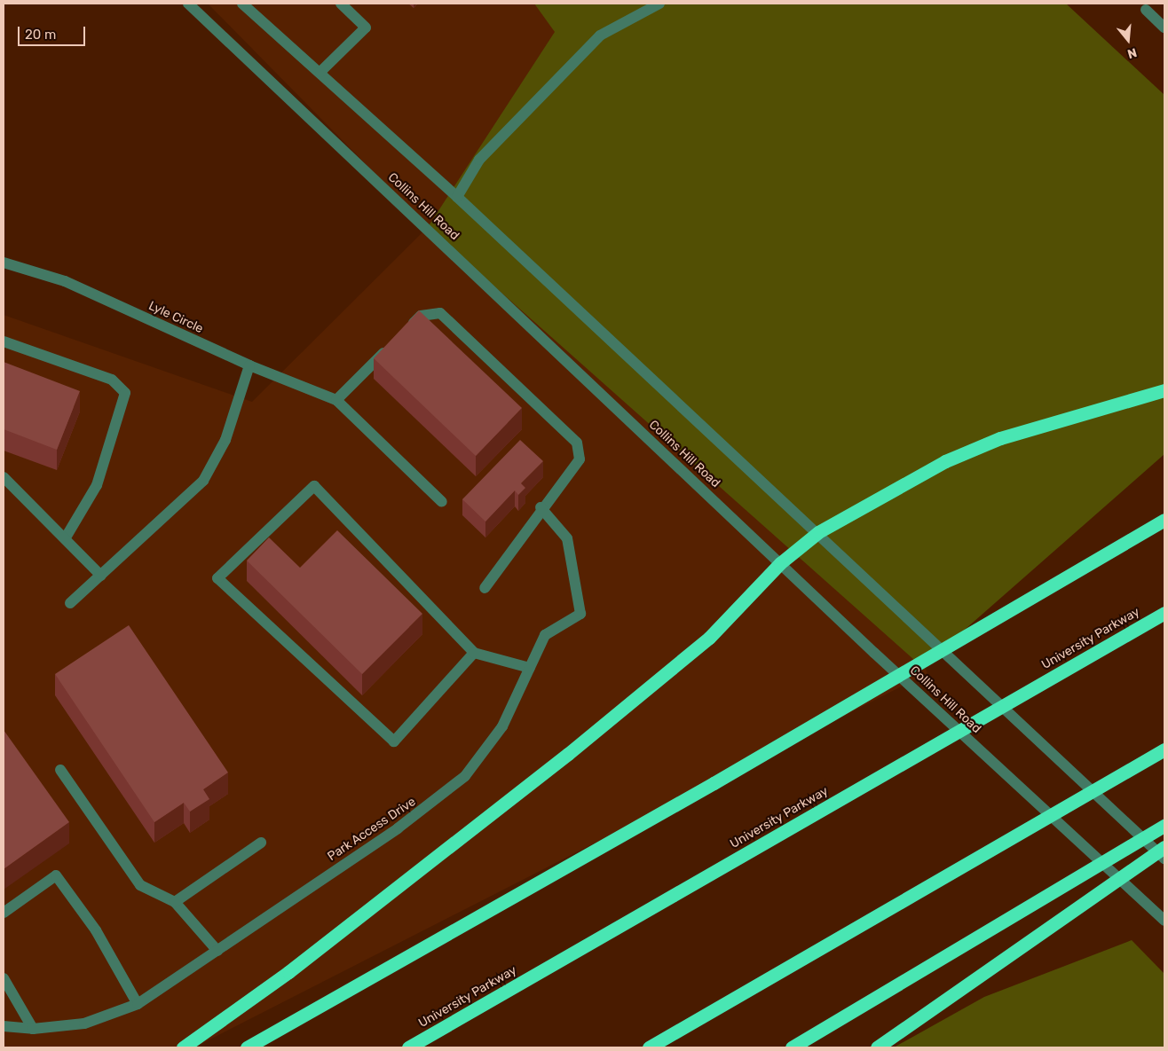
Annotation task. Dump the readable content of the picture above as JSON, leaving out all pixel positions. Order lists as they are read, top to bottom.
{
  "streets": {
    "highway": ["University Parkway"],
    "street": ["Collins Hill Road", "Lyle Circle", "Park Access Drive"]
  },
  "scale_bar": "20 m",
  "north": "bottom"
}
